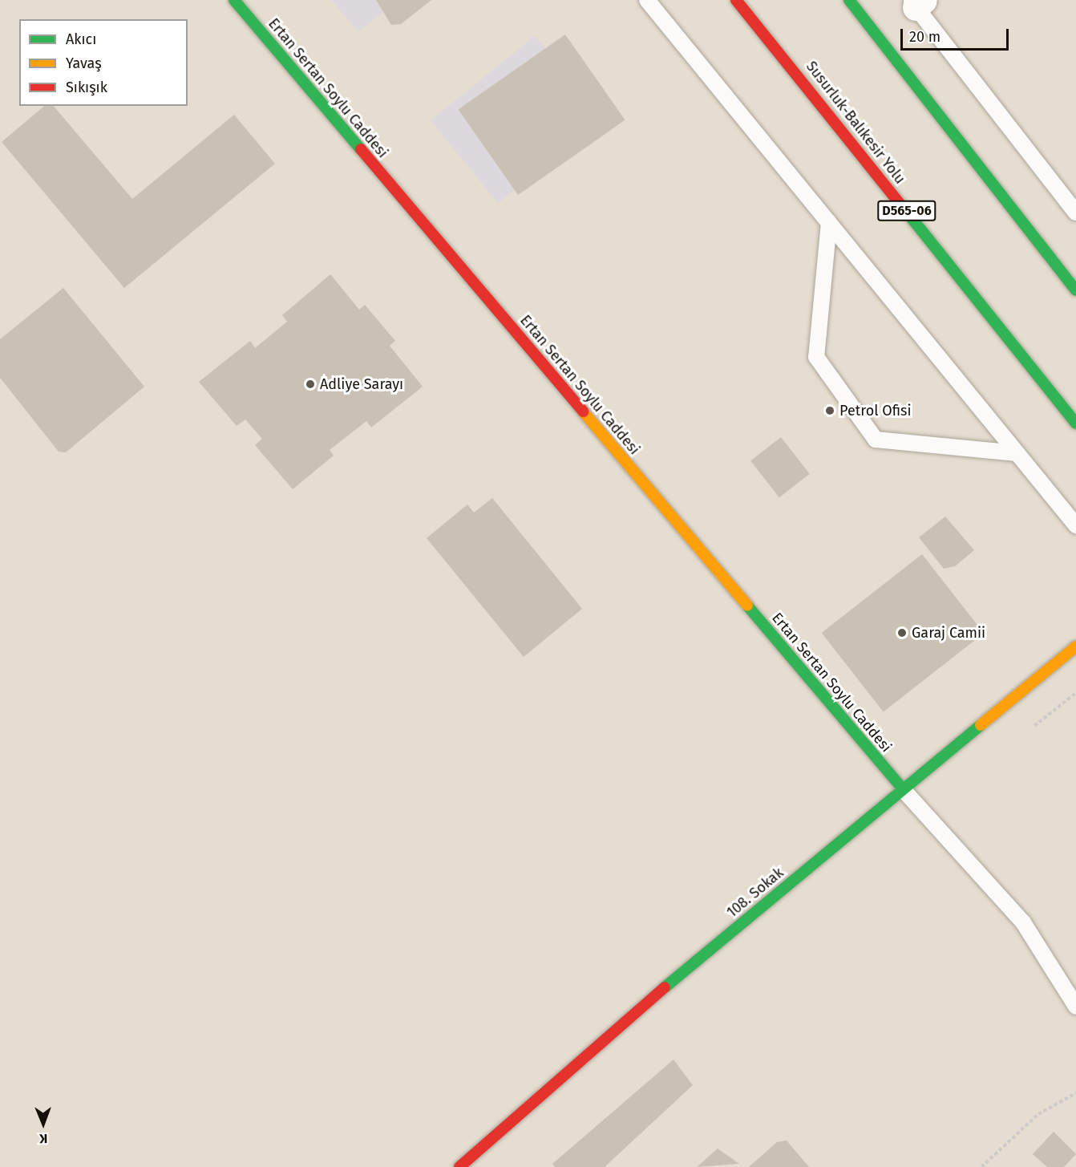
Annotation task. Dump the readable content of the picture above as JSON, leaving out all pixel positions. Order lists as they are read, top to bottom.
{
  "streets": {
    "main road": [
      "Ertan Sertan Soylu Caddesi",
      "Susurluk-Balıkesir Yolu",
      "D565-06",
      "108. Sokak"
    ]
  },
  "crossings": [
    ["Ertan Sertan Soylu Caddesi", "108. Sokak"]
  ],
  "places": ["Adliye Sarayı", "Petrol Ofisi", "Garaj Camii"],
  "legend": ["Akıcı", "Yavaş", "Sıkışık"],
  "scale_bar": "20 m",
  "north": "bottom"
}
